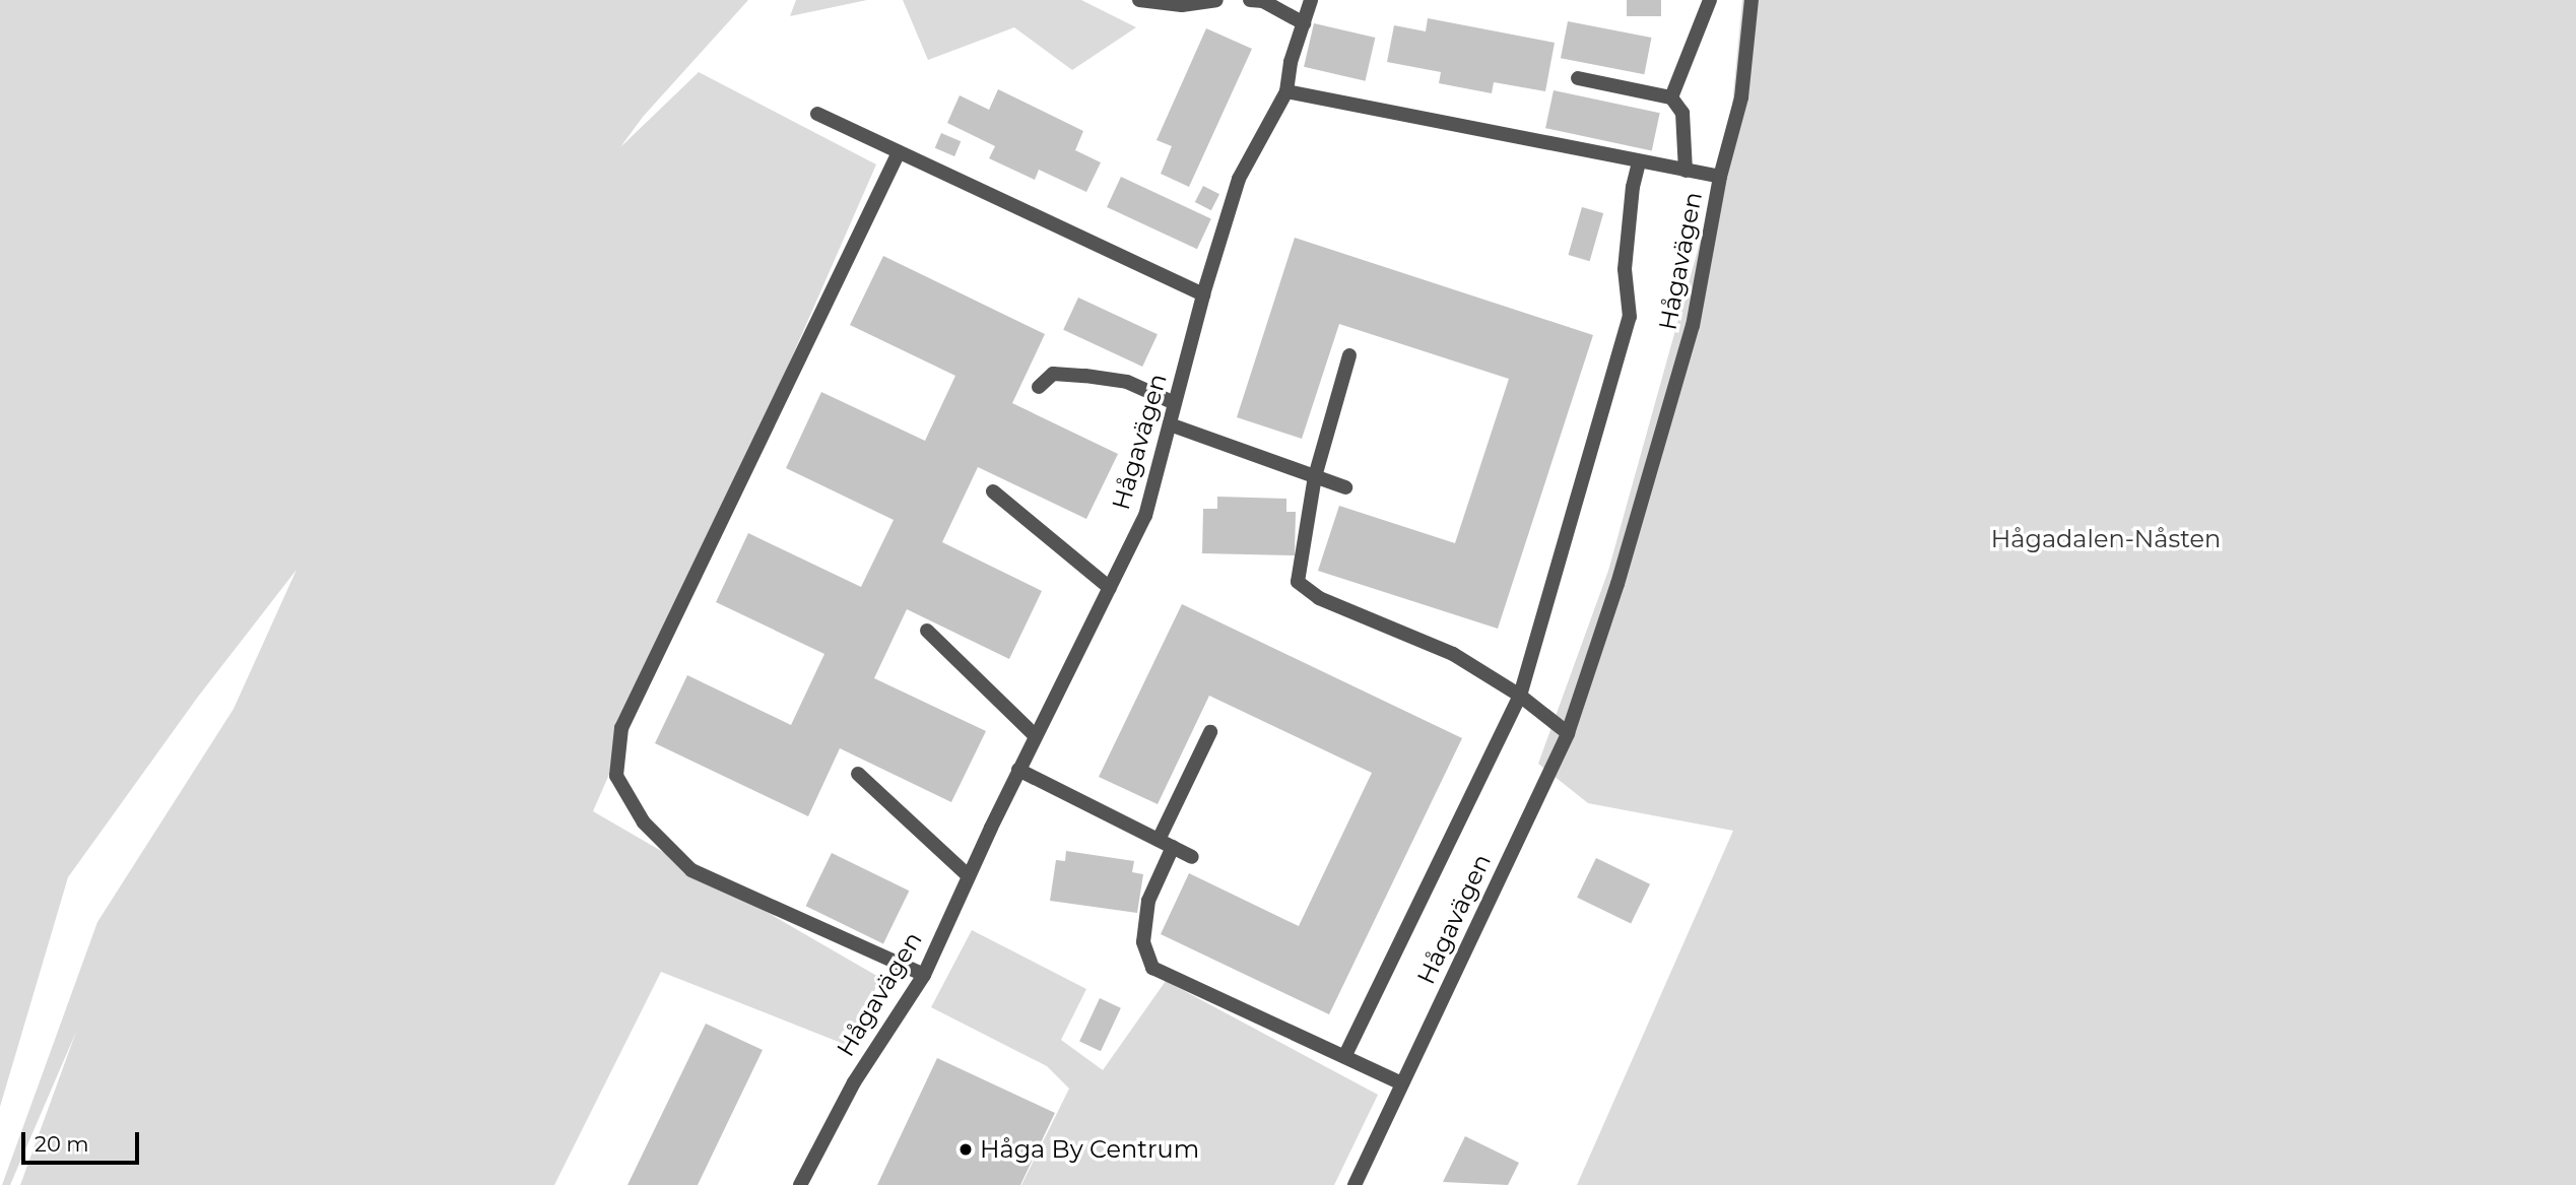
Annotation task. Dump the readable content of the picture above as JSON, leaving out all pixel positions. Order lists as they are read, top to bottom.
{
  "streets": {
    "street": ["Hågavägen"]
  },
  "parks": ["Hågadalen-Nåsten"],
  "places": ["Håga By Centrum"],
  "scale_bar": "20 m"
}
